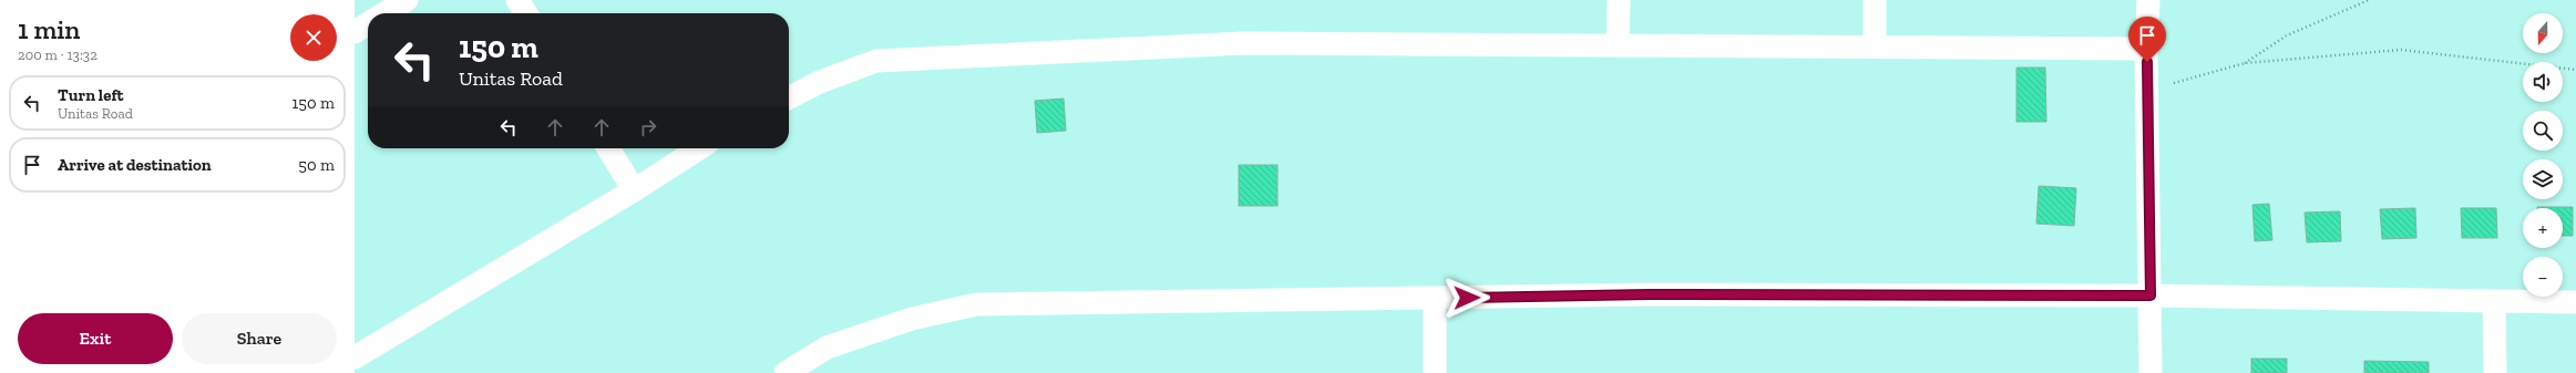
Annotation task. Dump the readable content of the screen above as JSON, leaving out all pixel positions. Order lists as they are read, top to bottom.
{
  "north": "bottom",
  "page": {
    "heading": ["1 min", "200 m · 13:32"],
    "map_buttons": ["+", "−"],
    "turn": ["150 m", "Unitas Road"],
    "list": [
      {
        "name": "Turn left",
        "note": "Unitas Road",
        "value": "150 m"
      },
      {
        "name": "Arrive at destination",
        "value": "50 m"
      }
    ],
    "buttons": ["Exit", "Share"]
  }
}
